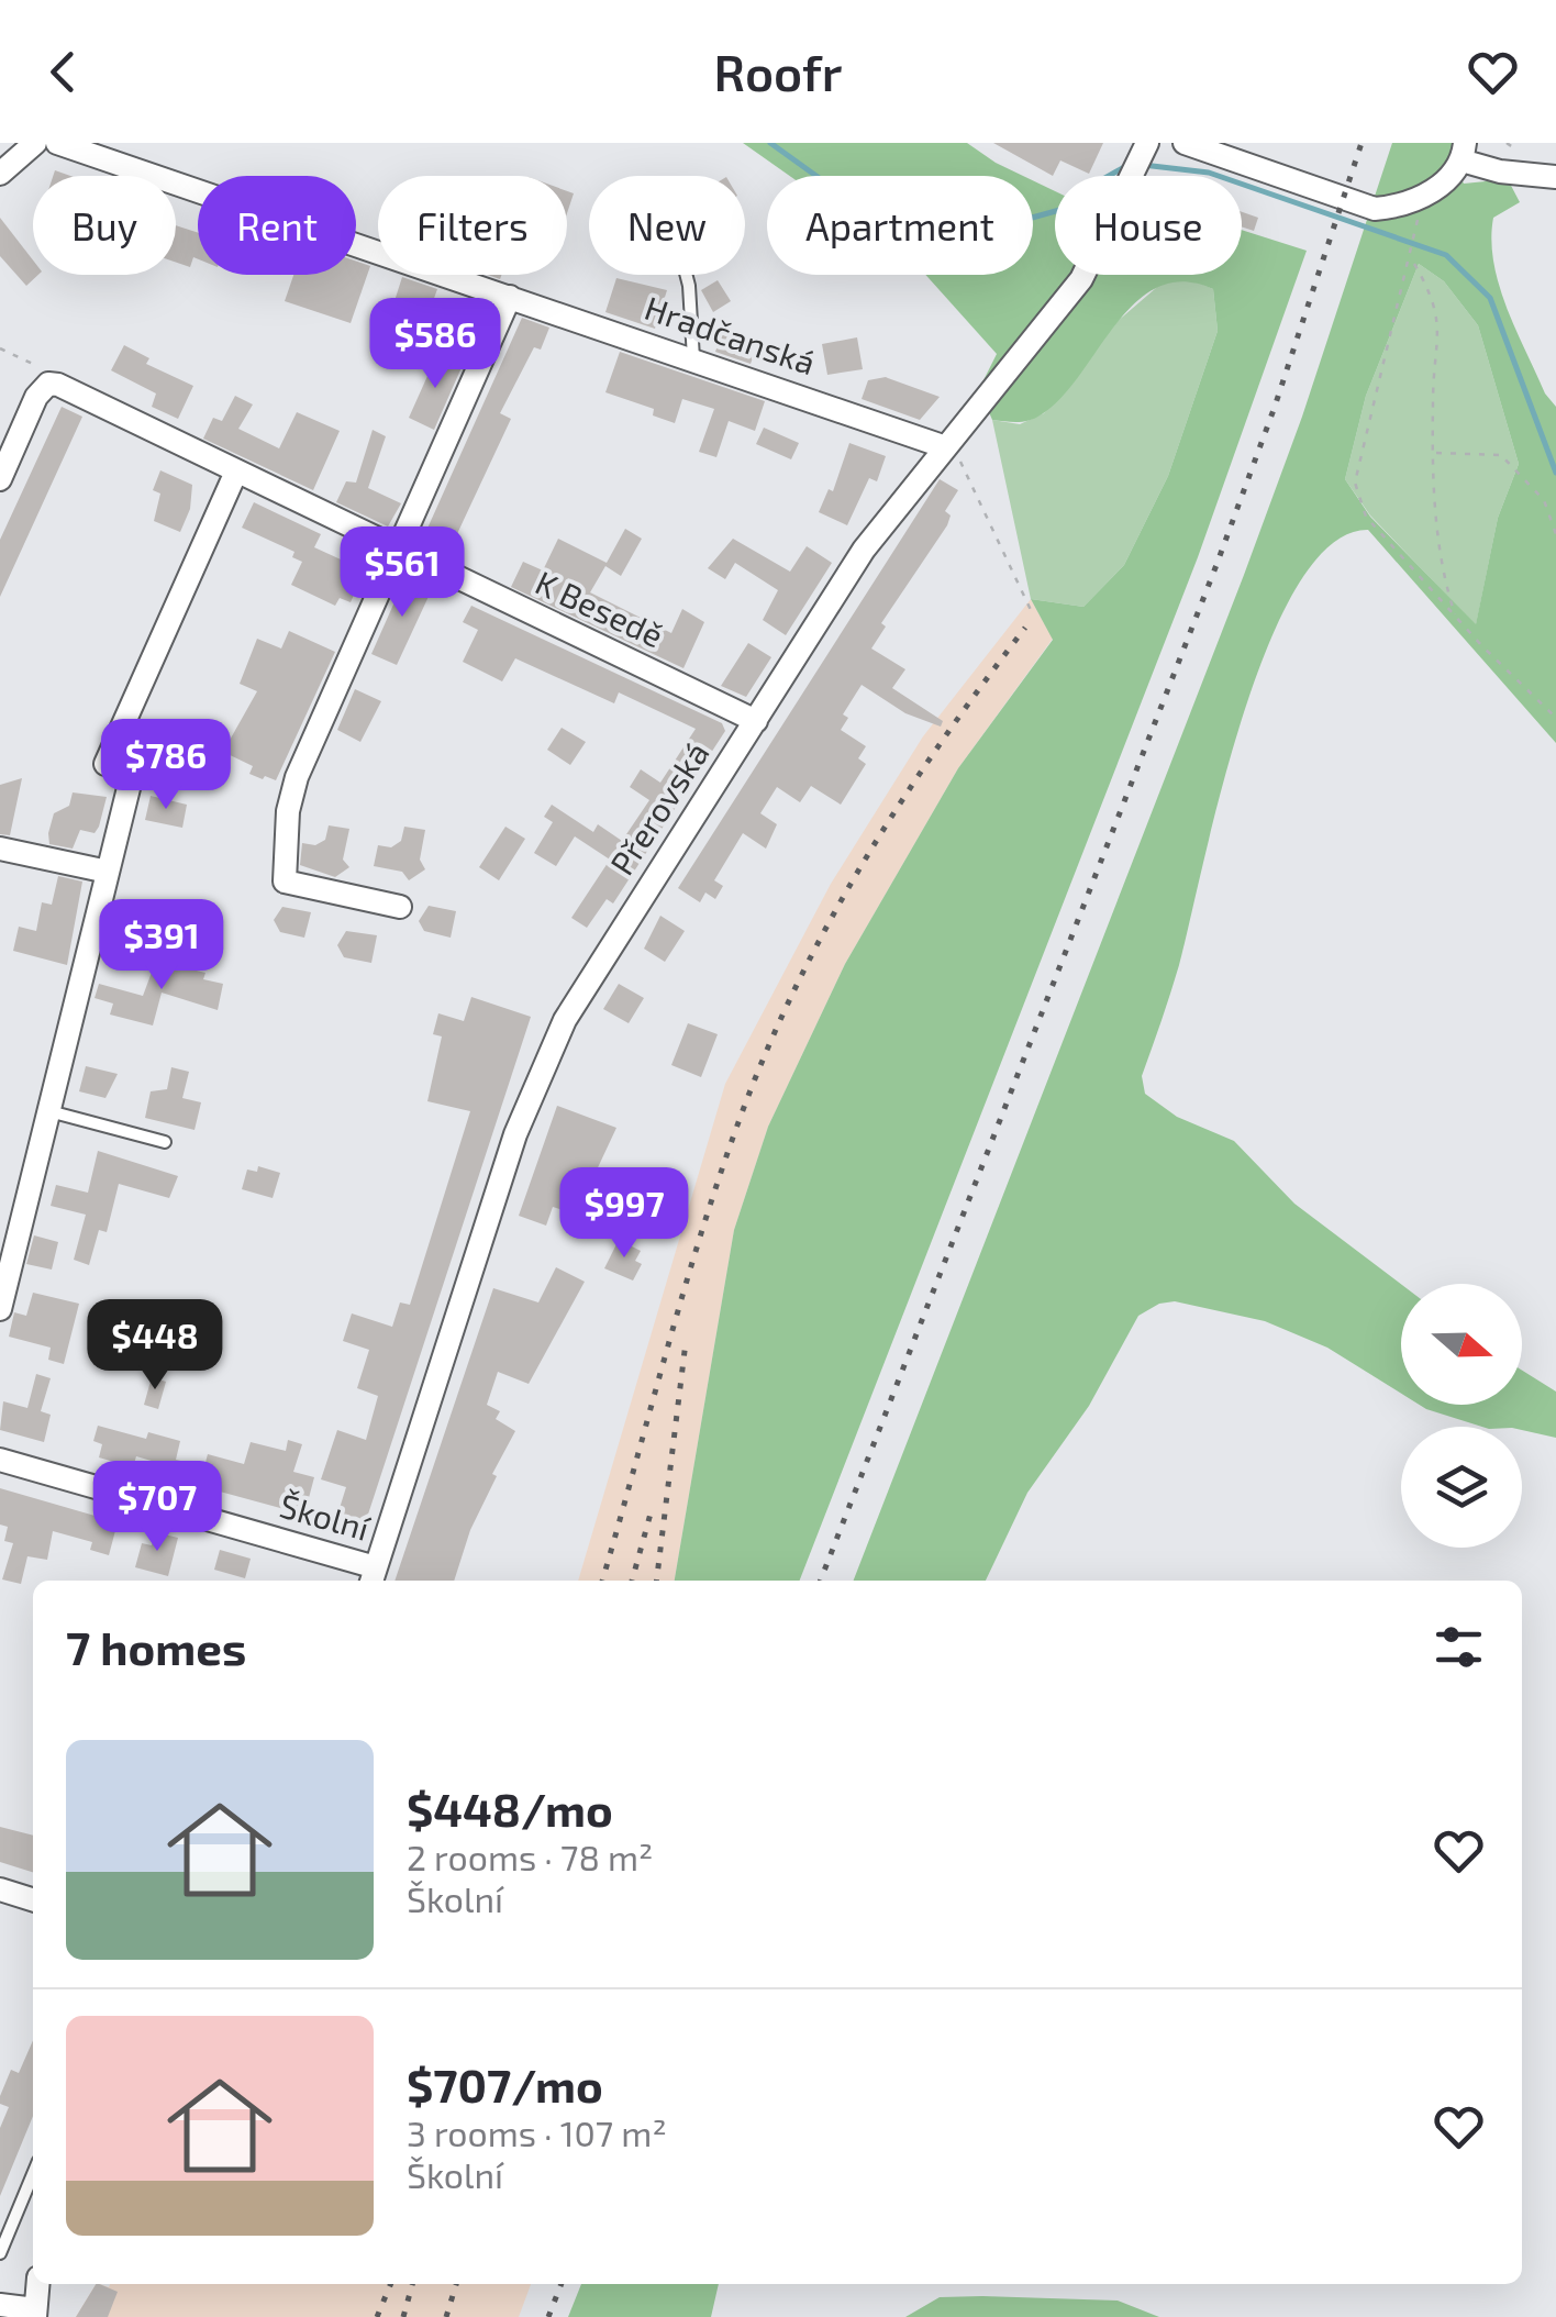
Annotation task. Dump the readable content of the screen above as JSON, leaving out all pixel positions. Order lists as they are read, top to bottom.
{
  "streets": {
    "street": [
      "Hradčanská",
      "K Besedě",
      "Přerovská",
      "Školní"
    ]
  },
  "crossings": [
    ["Hradčanská", "Přerovská"],
    ["K Besedě", "Přerovská"],
    ["Přerovská", "Školní"]
  ],
  "north": "right",
  "page": {
    "header": "Roofr",
    "chip": [
      "Buy",
      "Rent",
      "Filters",
      "New",
      "Apartment",
      "House"
    ],
    "price": [
      "$586",
      "$561",
      "$786",
      "$391",
      "$997",
      "$448",
      "$707"
    ],
    "heading": "7 homes",
    "list": [
      {
        "name": "$448/mo",
        "note": "2 rooms · 78 m² · Školní"
      },
      {
        "name": "$707/mo",
        "note": "3 rooms · 107 m² · Školní"
      }
    ]
  }
}
